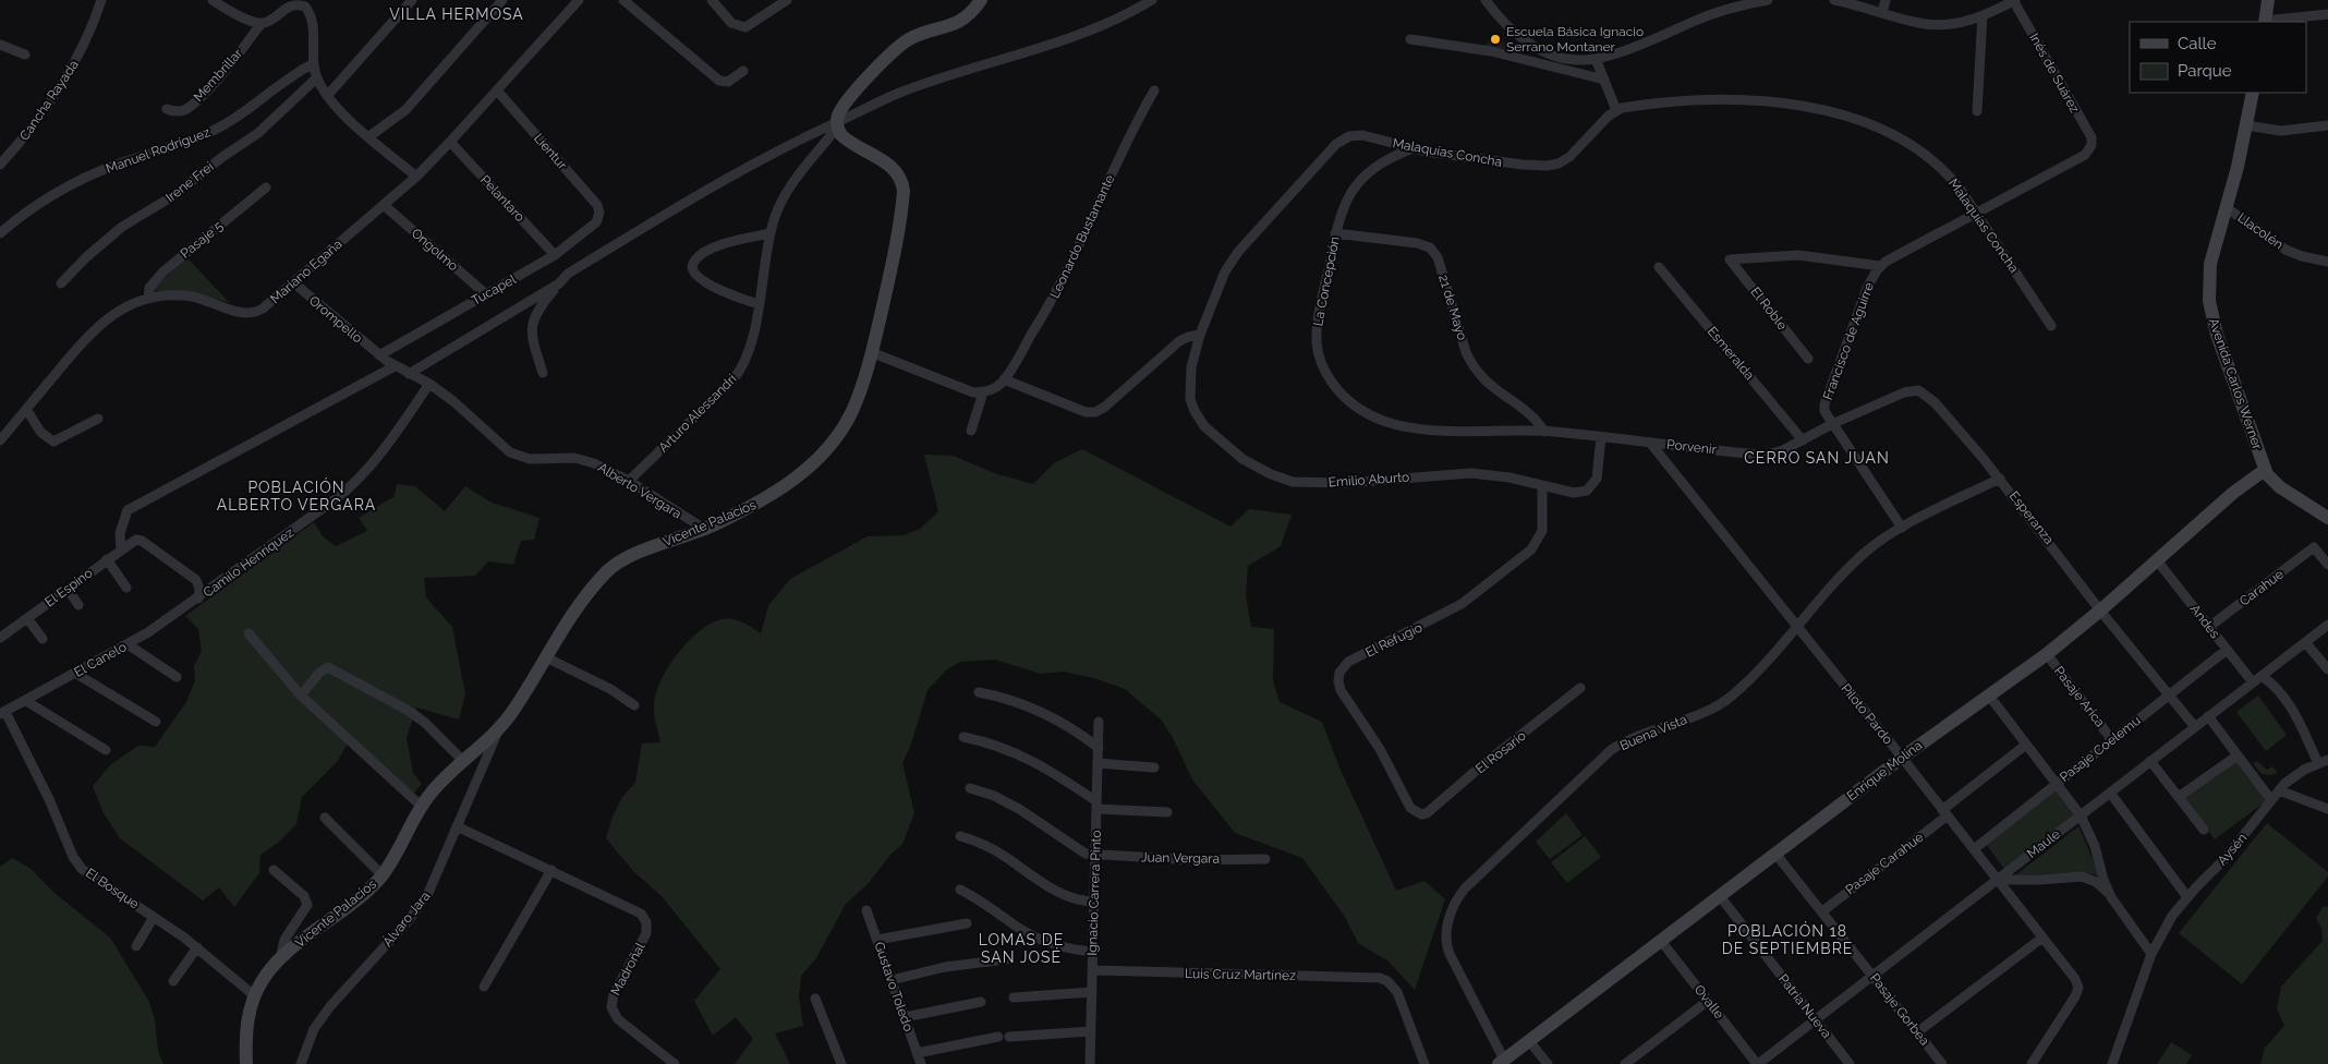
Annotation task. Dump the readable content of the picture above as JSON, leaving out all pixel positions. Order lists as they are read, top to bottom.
{
  "streets": {
    "main road": ["Avenida Carlos Werner", "Vicente Palacios", "Enrique Molina"],
    "street": [
      "Inés de Suárez",
      "Membrillar",
      "Cancha Rayada",
      "Manuel Rodríguez",
      "Lientur",
      "Malaquías Concha",
      "Irene Frei",
      "Pelantaro",
      "Llacolén",
      "Leonardo Bustamante",
      "Pasaje 5",
      "Ongolmo",
      "Mariano Egaña",
      "La Concepción",
      "Tucapel",
      "21 de Mayo",
      "El Roble",
      "Orompello",
      "Francisco de Aguirre",
      "Esmeralda",
      "Arturo Alessandri",
      "Porvenir",
      "Emilio Aburto",
      "Alberto Vergara",
      "Esperanza",
      "Camilo Henríquez",
      "El Espino",
      "Carahue",
      "Andes",
      "El Refugio",
      "El Canelo",
      "Pasaje Arica",
      "Piloto Pardo",
      "Buena Vista",
      "Pasaje Coelemu",
      "El Rosario",
      "Maule",
      "Aysén",
      "Juan Vergara",
      "Pasaje Carahue",
      "El Bosque",
      "Ignacio Carrera Pinto",
      "Álvaro Jara",
      "Madroñal",
      "Luis Cruz Martínez",
      "Gustavo Toledo",
      "Ovalle",
      "Patria Nueva",
      "Pasaje Gorbea"
    ]
  },
  "crossings": [
    ["Inés de Suárez", "Malaquías Concha"],
    ["Lientur", "Mariano Egaña"],
    ["Lientur", "Tucapel"],
    ["Malaquías Concha", "La Concepción"],
    ["Malaquías Concha", "Emilio Aburto"],
    ["Pelantaro", "Mariano Egaña"],
    ["Pelantaro", "Tucapel"],
    ["Llacolén", "Avenida Carlos Werner"],
    ["Pasaje 5", "Mariano Egaña"],
    ["Ongolmo", "Mariano Egaña"],
    ["Ongolmo", "Tucapel"],
    ["Mariano Egaña", "Orompello"],
    ["La Concepción", "21 de Mayo"],
    ["La Concepción", "Porvenir"],
    ["Tucapel", "Orompello"],
    ["Tucapel", "Arturo Alessandri"],
    ["Tucapel", "Alberto Vergara"],
    ["Tucapel", "Vicente Palacios"],
    ["21 de Mayo", "Porvenir"],
    ["El Roble", "Francisco de Aguirre"],
    ["Orompello", "Alberto Vergara"],
    ["Francisco de Aguirre", "Porvenir"],
    ["Francisco de Aguirre", "Esperanza"],
    ["Francisco de Aguirre", "Buena Vista"],
    ["Esmeralda", "Porvenir"],
    ["Avenida Carlos Werner", "Enrique Molina"],
    ["Arturo Alessandri", "Alberto Vergara"],
    ["Arturo Alessandri", "Vicente Palacios"],
    ["Porvenir", "Emilio Aburto"],
    ["Porvenir", "Esperanza"],
    ["Porvenir", "Piloto Pardo"],
    ["Emilio Aburto", "El Refugio"],
    ["Alberto Vergara", "Vicente Palacios"],
    ["Alberto Vergara", "Camilo Henríquez"],
    ["Esperanza", "Buena Vista"],
    ["Esperanza", "Pasaje Coelemu"],
    ["Esperanza", "Enrique Molina"],
    ["Esperanza", "Maule"],
    ["Vicente Palacios", "El Bosque"],
    ["Vicente Palacios", "Álvaro Jara"],
    ["Camilo Henríquez", "El Espino"],
    ["Camilo Henríquez", "El Canelo"],
    ["El Espino", "El Canelo"],
    ["Carahue", "Andes"],
    ["Andes", "Pasaje Coelemu"],
    ["Andes", "Enrique Molina"],
    ["Andes", "Maule"],
    ["El Refugio", "El Rosario"],
    ["El Canelo", "El Bosque"],
    ["Pasaje Arica", "Pasaje Coelemu"],
    ["Pasaje Arica", "Enrique Molina"],
    ["Piloto Pardo", "Buena Vista"],
    ["Piloto Pardo", "Pasaje Coelemu"],
    ["Piloto Pardo", "Enrique Molina"],
    ["Piloto Pardo", "Maule"],
    ["Piloto Pardo", "Pasaje Carahue"],
    ["Buena Vista", "Enrique Molina"],
    ["Enrique Molina", "Ovalle"],
    ["Enrique Molina", "Patria Nueva"],
    ["Enrique Molina", "Pasaje Gorbea"],
    ["Maule", "Ovalle"],
    ["Maule", "Patria Nueva"],
    ["Maule", "Pasaje Gorbea"],
    ["Juan Vergara", "Ignacio Carrera Pinto"],
    ["Pasaje Carahue", "Pasaje Gorbea"],
    ["Ignacio Carrera Pinto", "Luis Cruz Martínez"],
    ["Álvaro Jara", "Madroñal"]
  ],
  "districts": [
    "VILLA HERMOSA",
    "CERRO SAN JUAN",
    "POBLACIÓN ALBERTO VERGARA",
    "POBLACIÓN 18 DE SEPTIEMBRE",
    "LOMAS DE SAN JOSÉ"
  ],
  "places": ["Escuela Básica Ignacio Serrano Montaner"],
  "legend": ["Calle", "Parque"]
}
